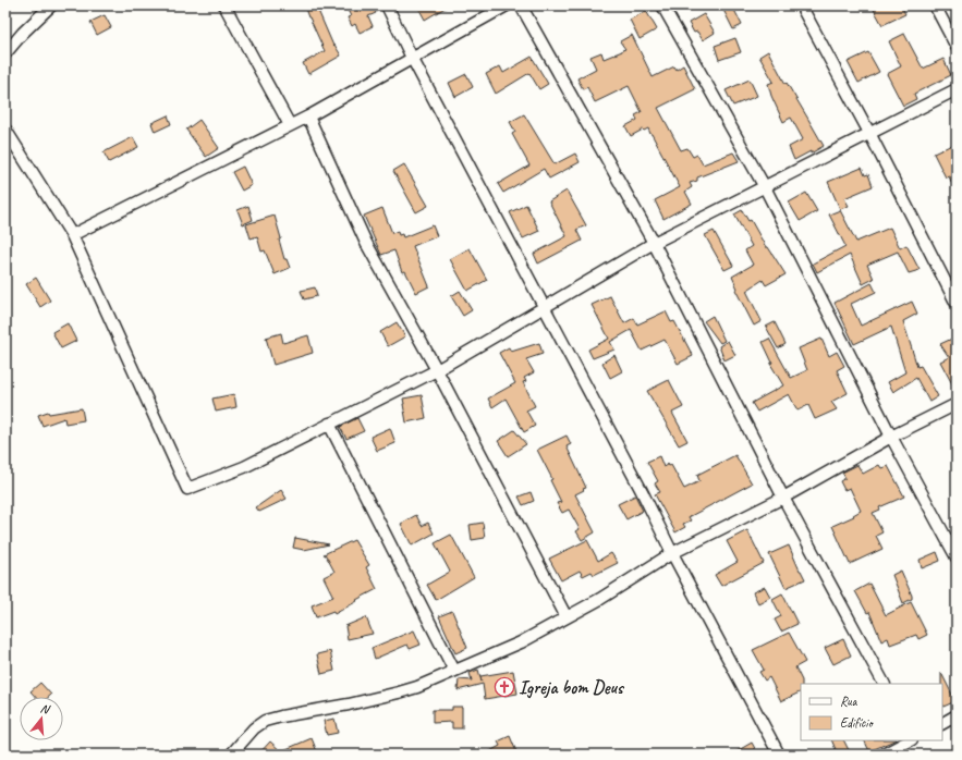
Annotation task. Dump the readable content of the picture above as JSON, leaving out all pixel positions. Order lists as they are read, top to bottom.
{
  "places": {
    "church": ["Igreja bom Deus"]
  },
  "legend": ["Rua", "Edifício"],
  "north": "top"
}
